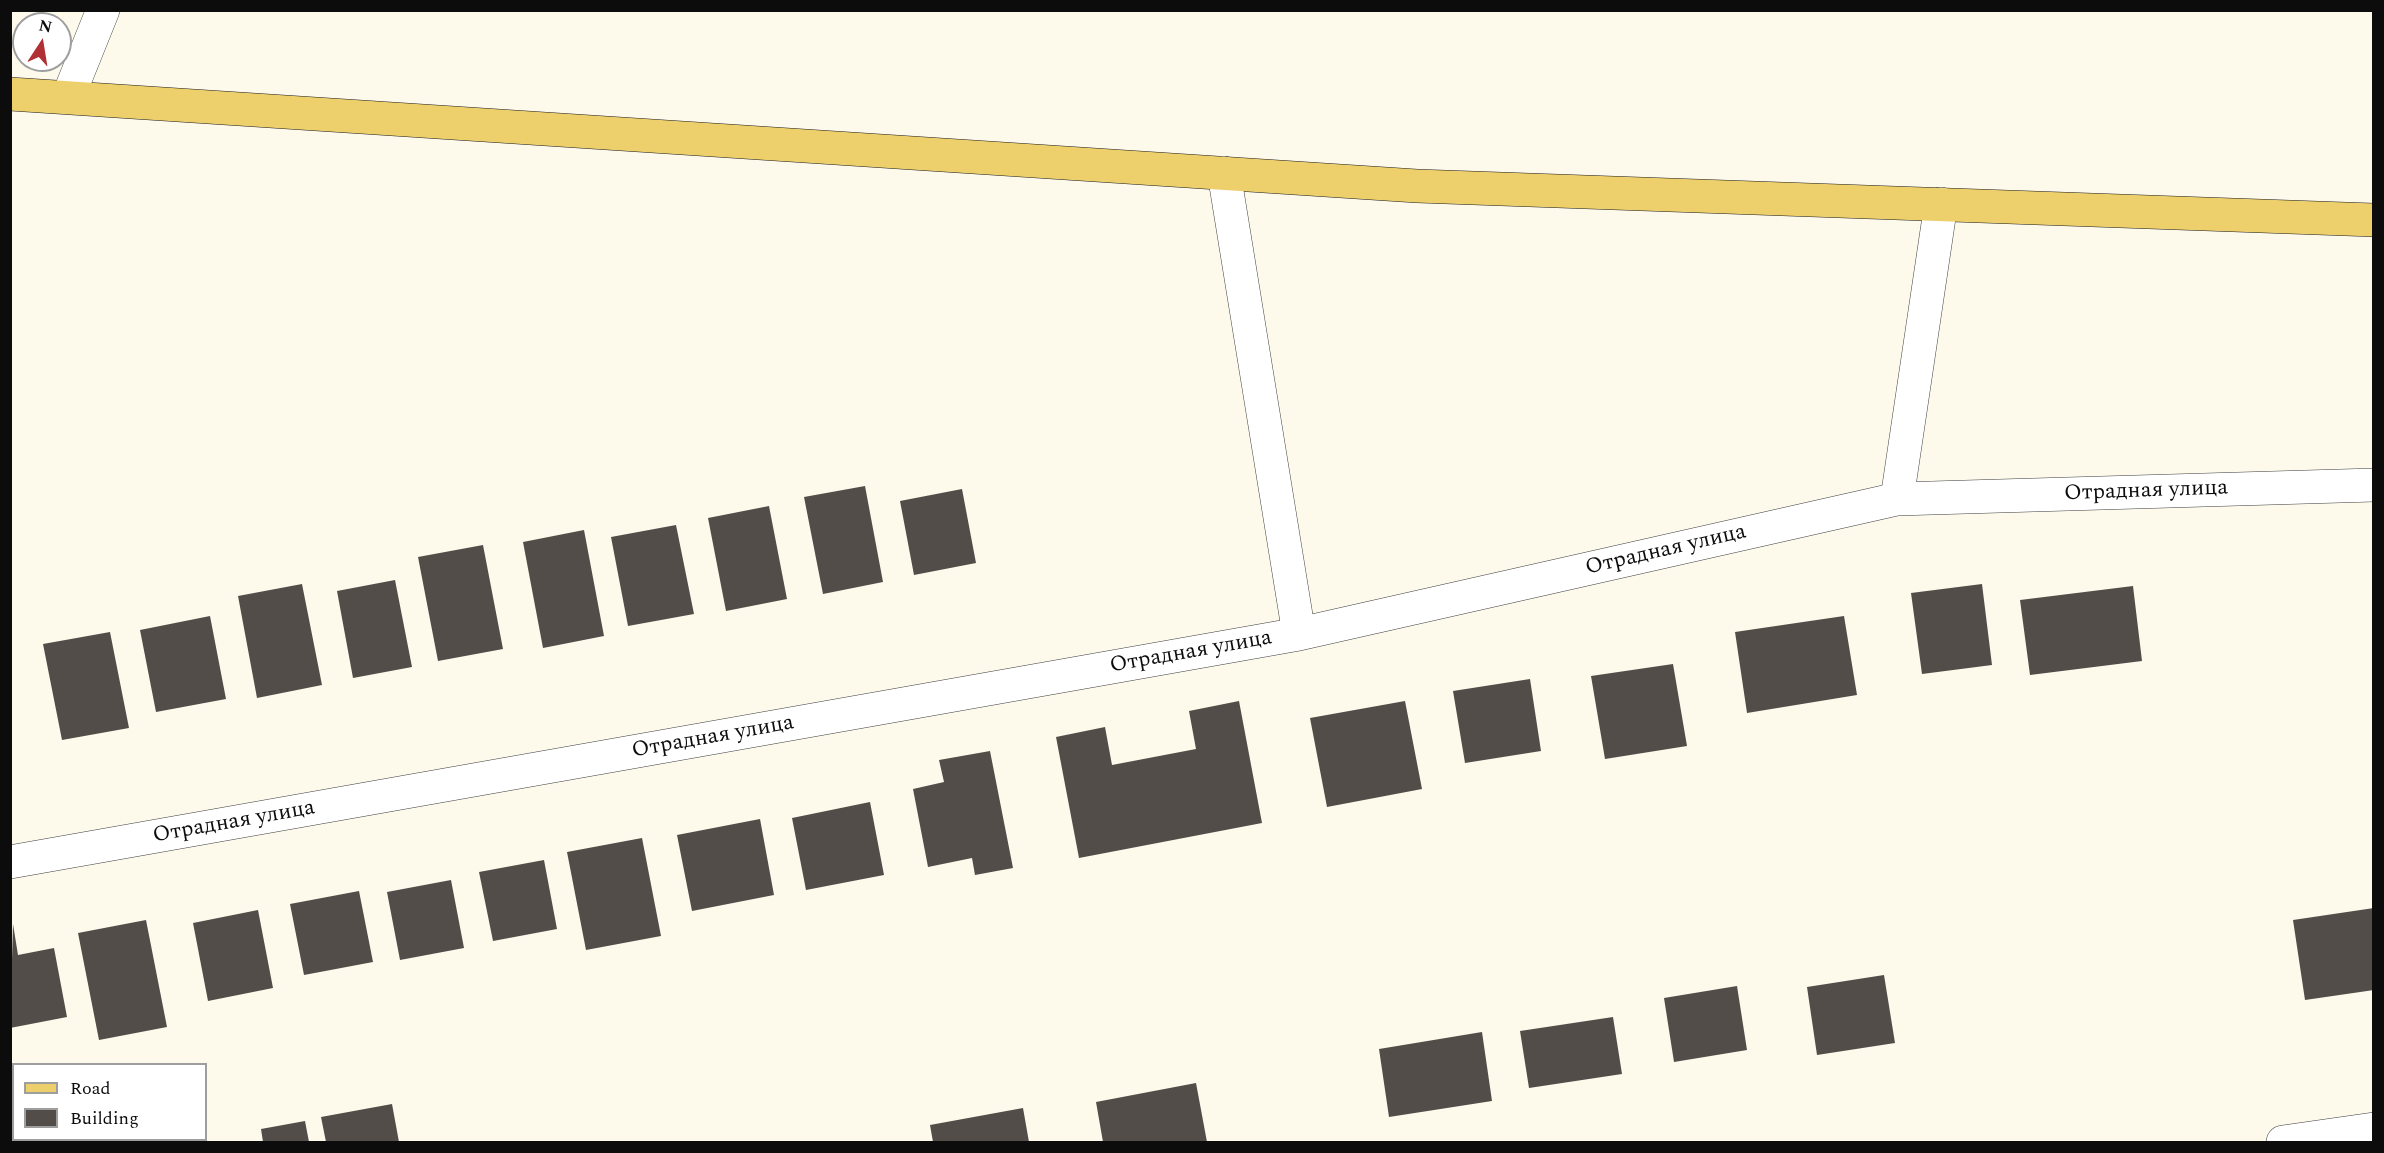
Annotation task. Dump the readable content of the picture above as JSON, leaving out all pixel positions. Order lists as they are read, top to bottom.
{
  "streets": {
    "street": ["Отрадная улица"]
  },
  "legend": ["Road", "Building"],
  "north": "top"
}
